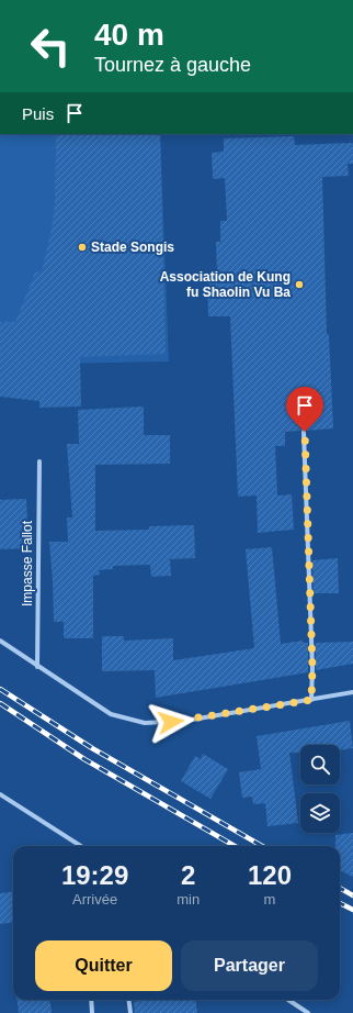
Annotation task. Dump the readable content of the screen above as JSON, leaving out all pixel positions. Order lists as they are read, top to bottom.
{
  "streets": {
    "street": ["Impasse Fallot"]
  },
  "places": ["Stade Songis", "Association de Kung fu Shaolin Vu Ba"],
  "page": {
    "turn": ["40 m", "Tournez à gauche"],
    "then": "Puis",
    "eta": [
      "19:29",
      "Arrivée",
      "2",
      "min",
      "120",
      "m"
    ],
    "buttons": ["Quitter", "Partager"]
  }
}
